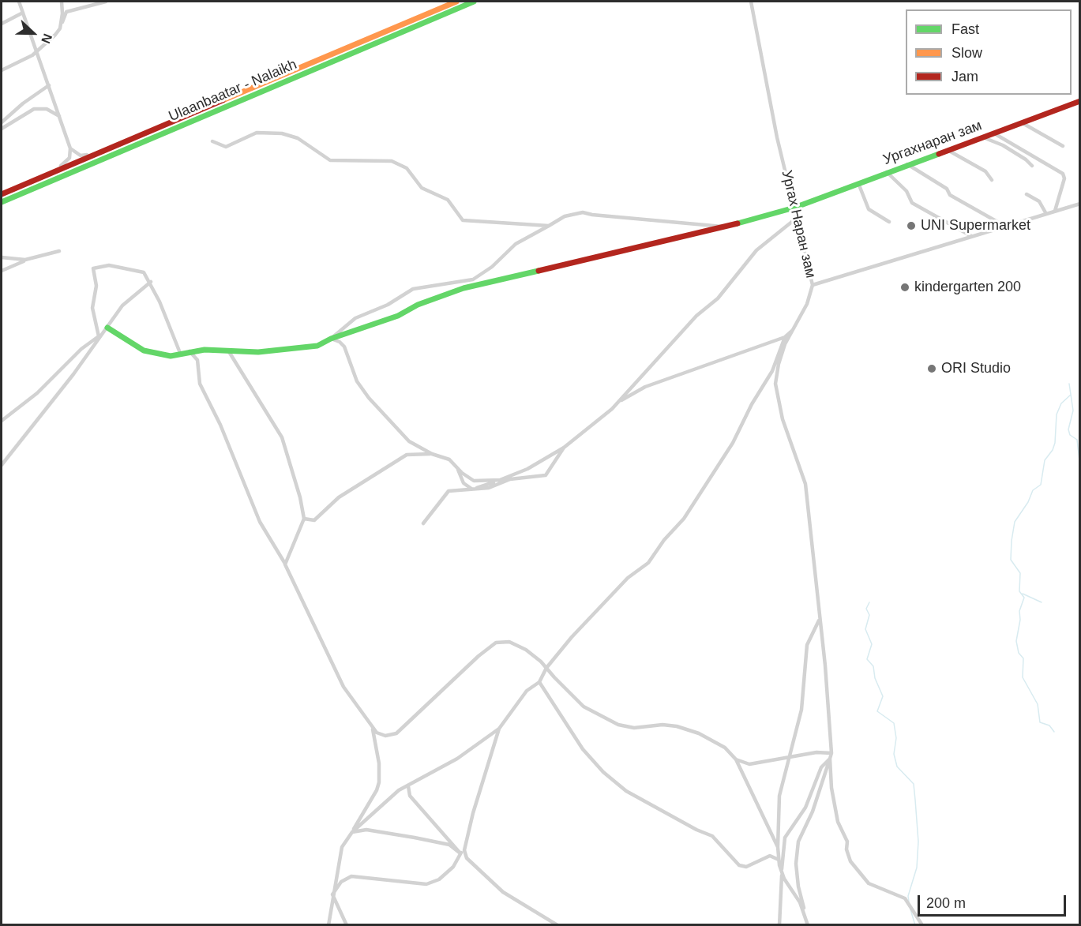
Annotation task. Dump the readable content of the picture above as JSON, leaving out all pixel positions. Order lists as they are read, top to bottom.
{
  "streets": {
    "main road": ["Ulaanbaatar - Nalaikh", "Ургахнаран зам"],
    "street": ["Ургах Наран зам"]
  },
  "crossings": [
    ["Ургахнаран зам", "Ургах Наран зам"]
  ],
  "places": ["UNI Supermarket", "kindergarten 200", "ORI Studio"],
  "legend": ["Fast", "Slow", "Jam"],
  "scale_bar": "200 m",
  "north": "right"
}
